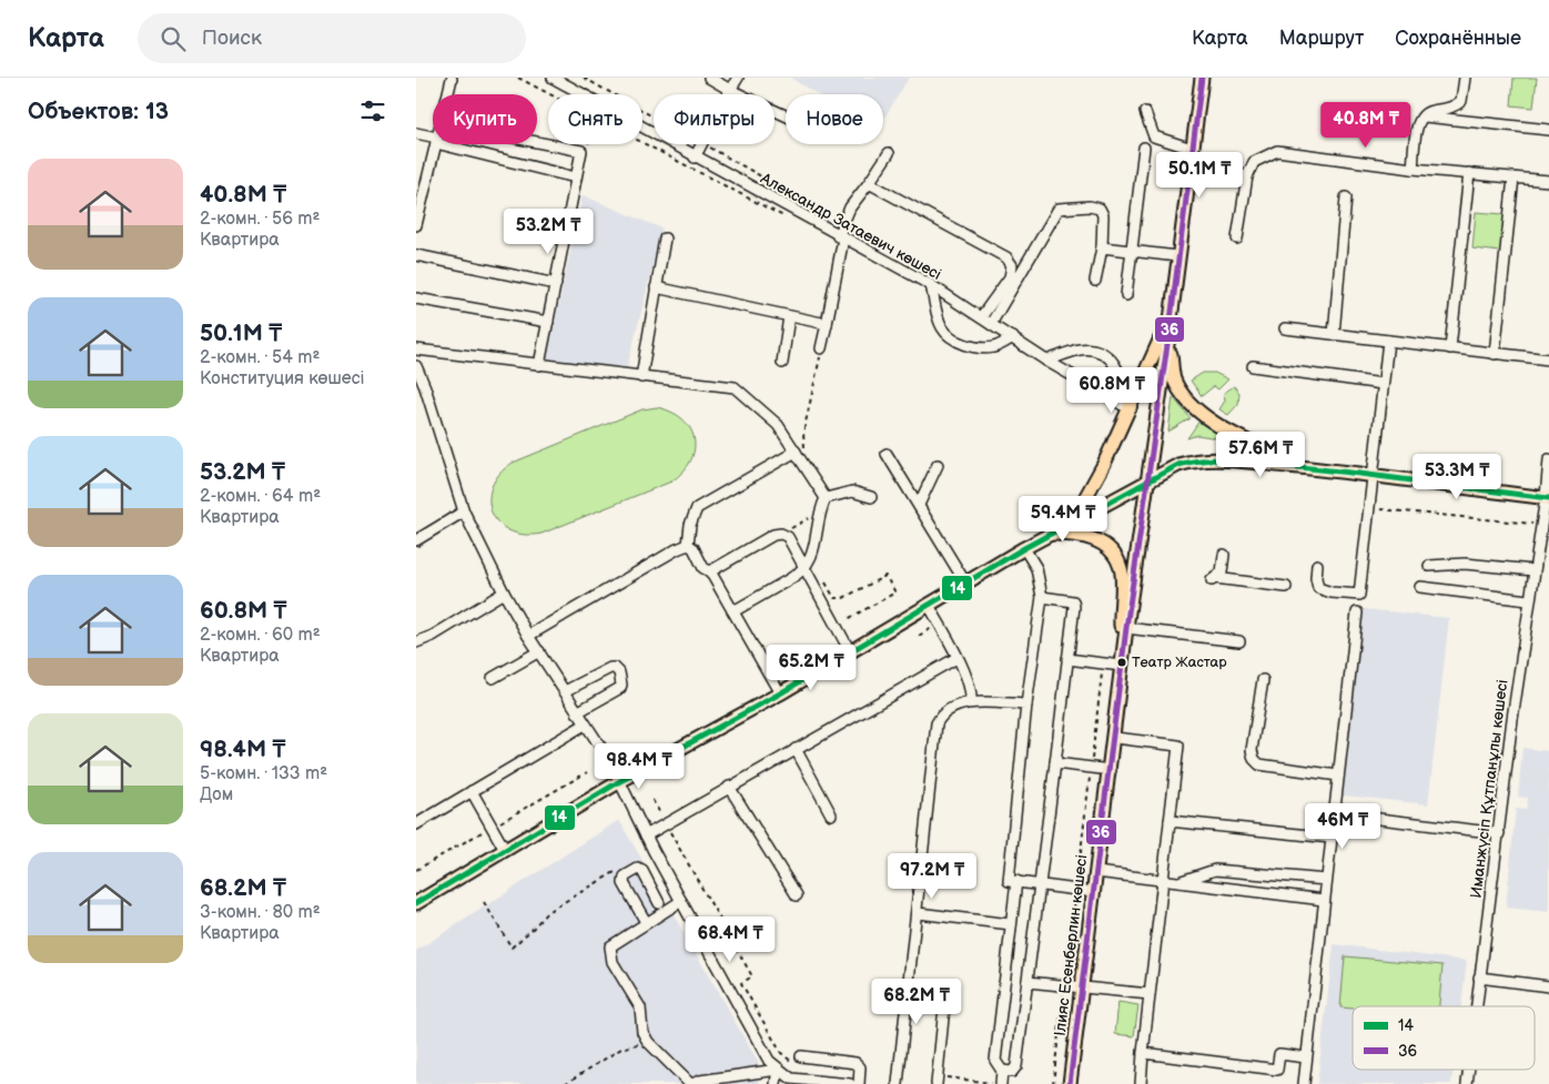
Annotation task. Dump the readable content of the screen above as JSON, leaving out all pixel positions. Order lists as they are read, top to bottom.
{
  "streets": {
    "main road": ["Ілияс Есенберлин көшесі"],
    "street": ["Александр Затаевич көшесі", "Иманжүсіп Құтпанұлы көшесі"]
  },
  "places": ["Театр Жастар"],
  "lines": ["transit line 36", "transit line 14"],
  "legend": ["14", "36"],
  "page": {
    "header": "Карта",
    "search": "Поиск",
    "nav": ["Карта", "Маршрут", "Сохранённые"],
    "heading": "Объектов: 13",
    "chip": [
      "Купить",
      "Снять",
      "Фильтры",
      "Новое"
    ],
    "price": [
      "40.8M ₸",
      "50.1M ₸",
      "53.2M ₸",
      "60.8M ₸",
      "57.6M ₸",
      "53.3M ₸",
      "59.4M ₸",
      "65.2M ₸",
      "98.4M ₸",
      "46M ₸",
      "97.2M ₸",
      "68.4M ₸",
      "68.2M ₸"
    ],
    "list": [
      {
        "name": "40.8M ₸",
        "note": "2-комн. · 56 m² · Квартира"
      },
      {
        "name": "50.1M ₸",
        "note": "2-комн. · 54 m² · Конституция көшесі"
      },
      {
        "name": "53.2M ₸",
        "note": "2-комн. · 64 m² · Квартира"
      },
      {
        "name": "60.8M ₸",
        "note": "2-комн. · 60 m² · Квартира"
      },
      {
        "name": "98.4M ₸",
        "note": "5-комн. · 133 m² · Дом"
      },
      {
        "name": "68.2M ₸",
        "note": "3-комн. · 80 m² · Квартира"
      }
    ]
  }
}
